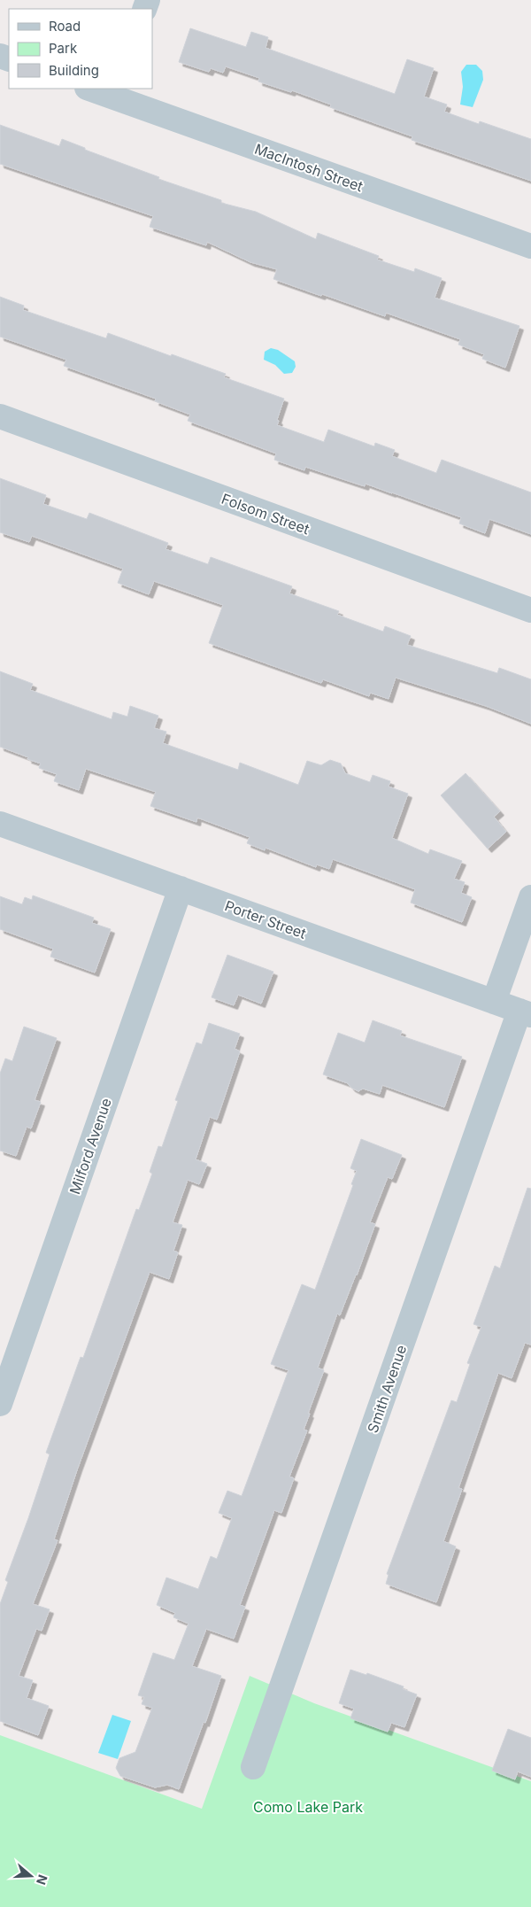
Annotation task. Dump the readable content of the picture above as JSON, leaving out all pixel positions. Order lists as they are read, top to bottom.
{
  "streets": {
    "street": [
      "MacIntosh Street",
      "Folsom Street",
      "Porter Street",
      "Milford Avenue",
      "Smith Avenue"
    ]
  },
  "crossings": [
    ["Porter Street", "Milford Avenue"],
    ["Porter Street", "Smith Avenue"]
  ],
  "parks": ["Como Lake Park"],
  "legend": ["Road", "Park", "Building"],
  "north": "right"
}
